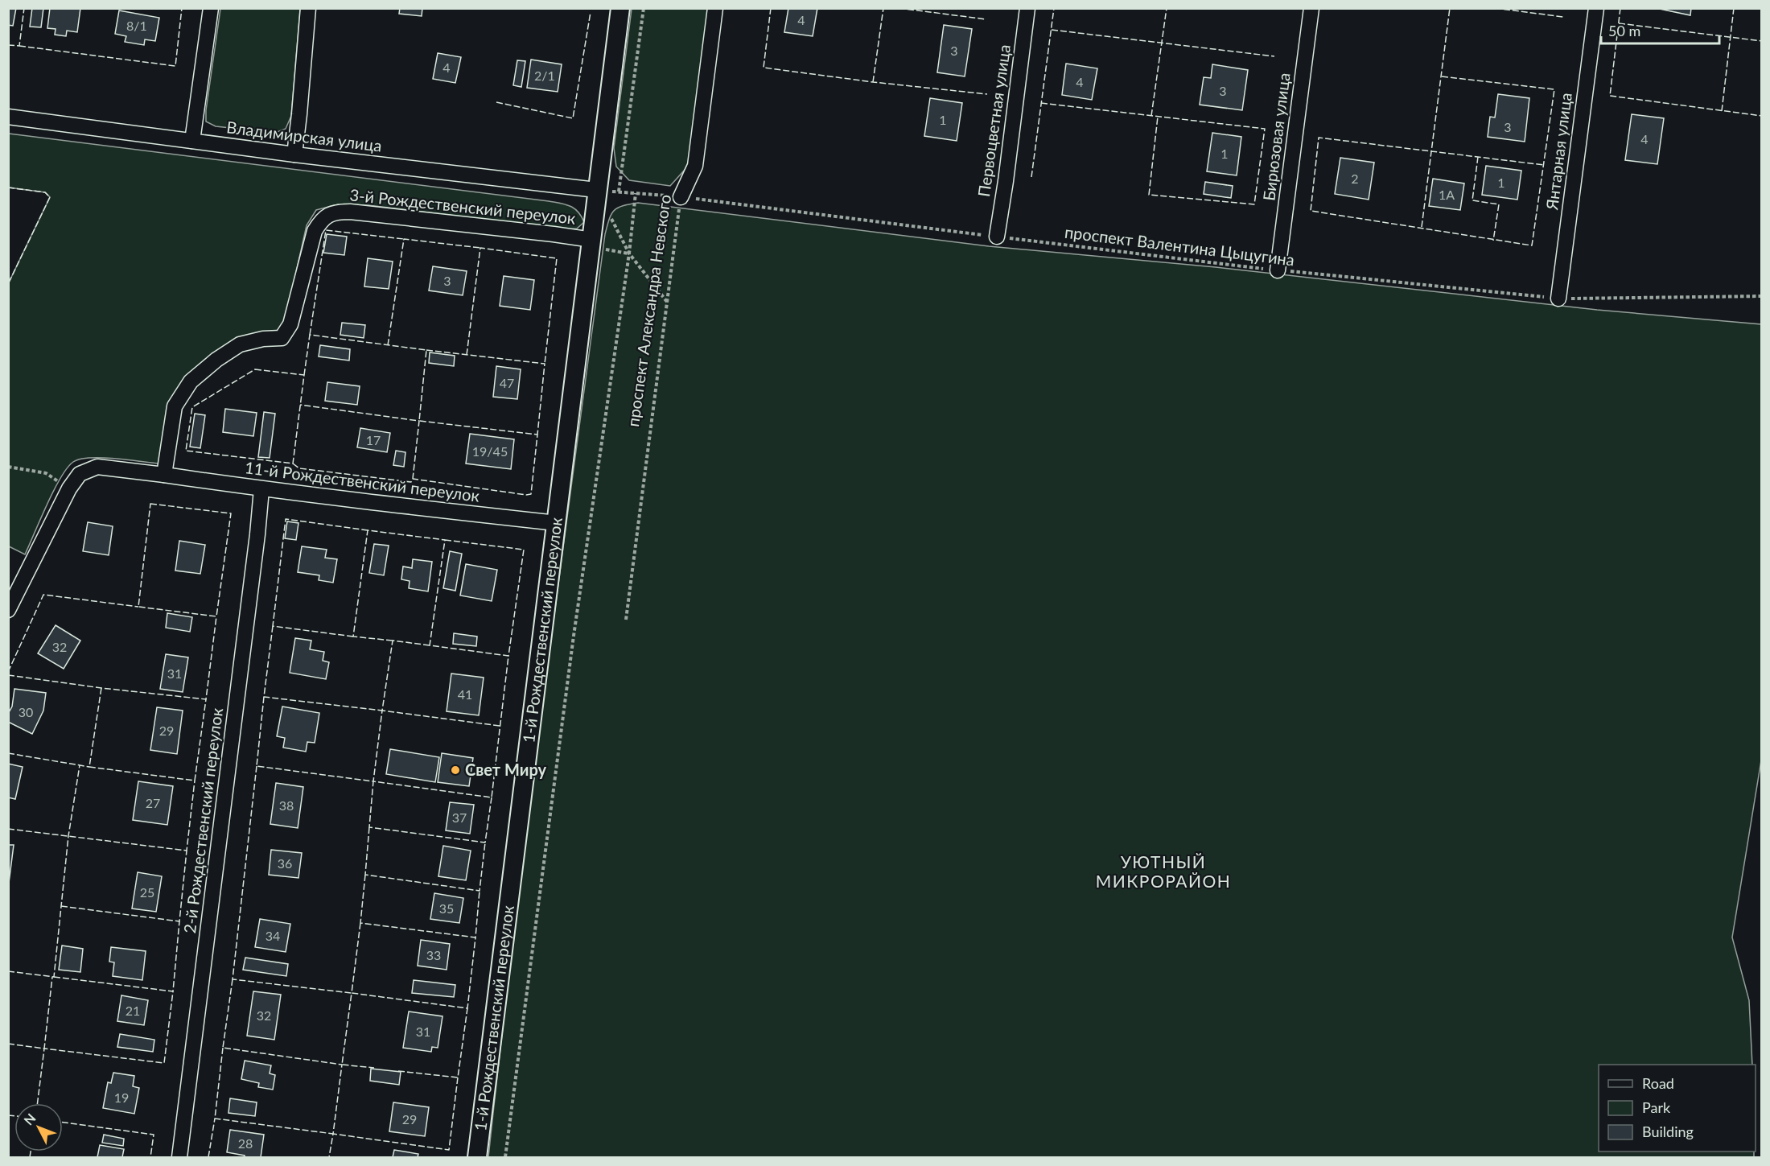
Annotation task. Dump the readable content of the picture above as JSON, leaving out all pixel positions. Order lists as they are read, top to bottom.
{
  "streets": {
    "street": [
      "Первоцветная улица",
      "Владимирская улица",
      "Бирюзовая улица",
      "Янтарная улица",
      "3-й Рождественский переулок",
      "проспект Александра Невского",
      "11-й Рождественский переулок",
      "1-й Рождественский переулок",
      "2-й Рождественский переулок"
    ],
    "path": ["проспект Валентина Цыцугина"]
  },
  "crossings": [
    ["Первоцветная улица", "проспект Валентина Цыцугина"],
    ["Владимирская улица", "проспект Валентина Цыцугина"],
    ["Владимирская улица", "1-й Рождественский переулок"],
    ["Бирюзовая улица", "проспект Валентина Цыцугина"],
    ["Янтарная улица", "проспект Валентина Цыцугина"],
    ["3-й Рождественский переулок", "11-й Рождественский переулок"],
    ["3-й Рождественский переулок", "1-й Рождественский переулок"],
    ["проспект Валентина Цыцугина", "проспект Александра Невского"],
    ["проспект Валентина Цыцугина", "1-й Рождественский переулок"],
    ["11-й Рождественский переулок", "1-й Рождественский переулок"],
    ["11-й Рождественский переулок", "2-й Рождественский переулок"]
  ],
  "districts": ["УЮТНЫЙ МИКРОРАЙОН"],
  "places": ["Свет Миру"],
  "house_numbers": [
    "4",
    "8/1",
    "3",
    "4",
    "2/1",
    "4",
    "3",
    "1",
    "3",
    "4",
    "1",
    "2",
    "1",
    "1А",
    "3",
    "47",
    "17",
    "19/45",
    "32",
    "31",
    "41",
    "30",
    "29",
    "27",
    "38",
    "37",
    "36",
    "25",
    "35",
    "34",
    "33",
    "21",
    "32",
    "31",
    "19",
    "29",
    "28"
  ],
  "legend": ["Road", "Park", "Building"],
  "scale_bar": "50 m",
  "north": "top left"
}
